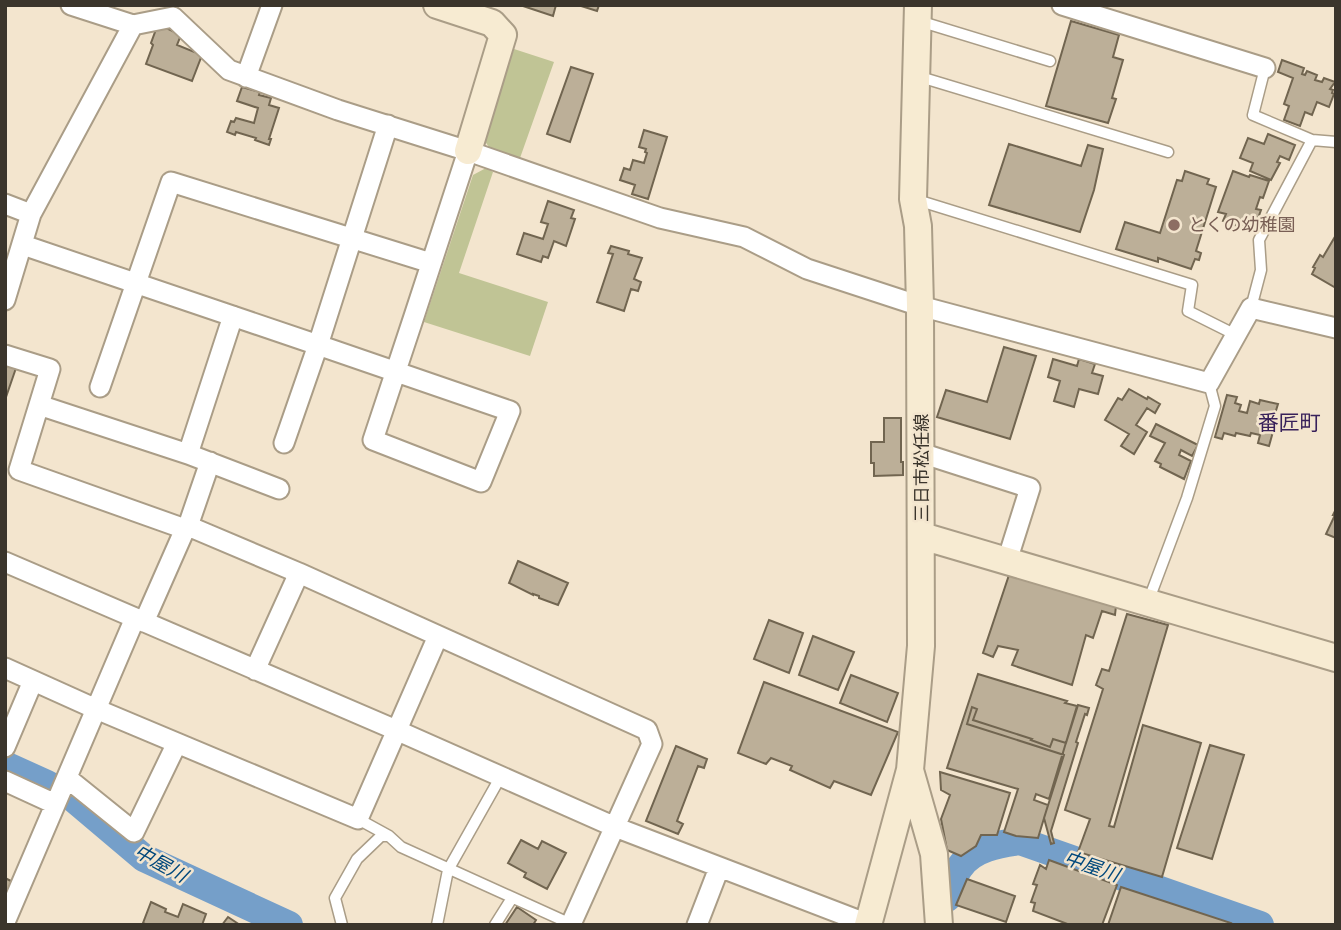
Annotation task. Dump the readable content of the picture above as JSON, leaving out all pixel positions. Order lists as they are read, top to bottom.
{
  "streets": {
    "main road": ["三日市松任線"]
  },
  "districts": ["番匠町"],
  "water": ["中屋川"],
  "places": ["とくの幼稚園"]
}
